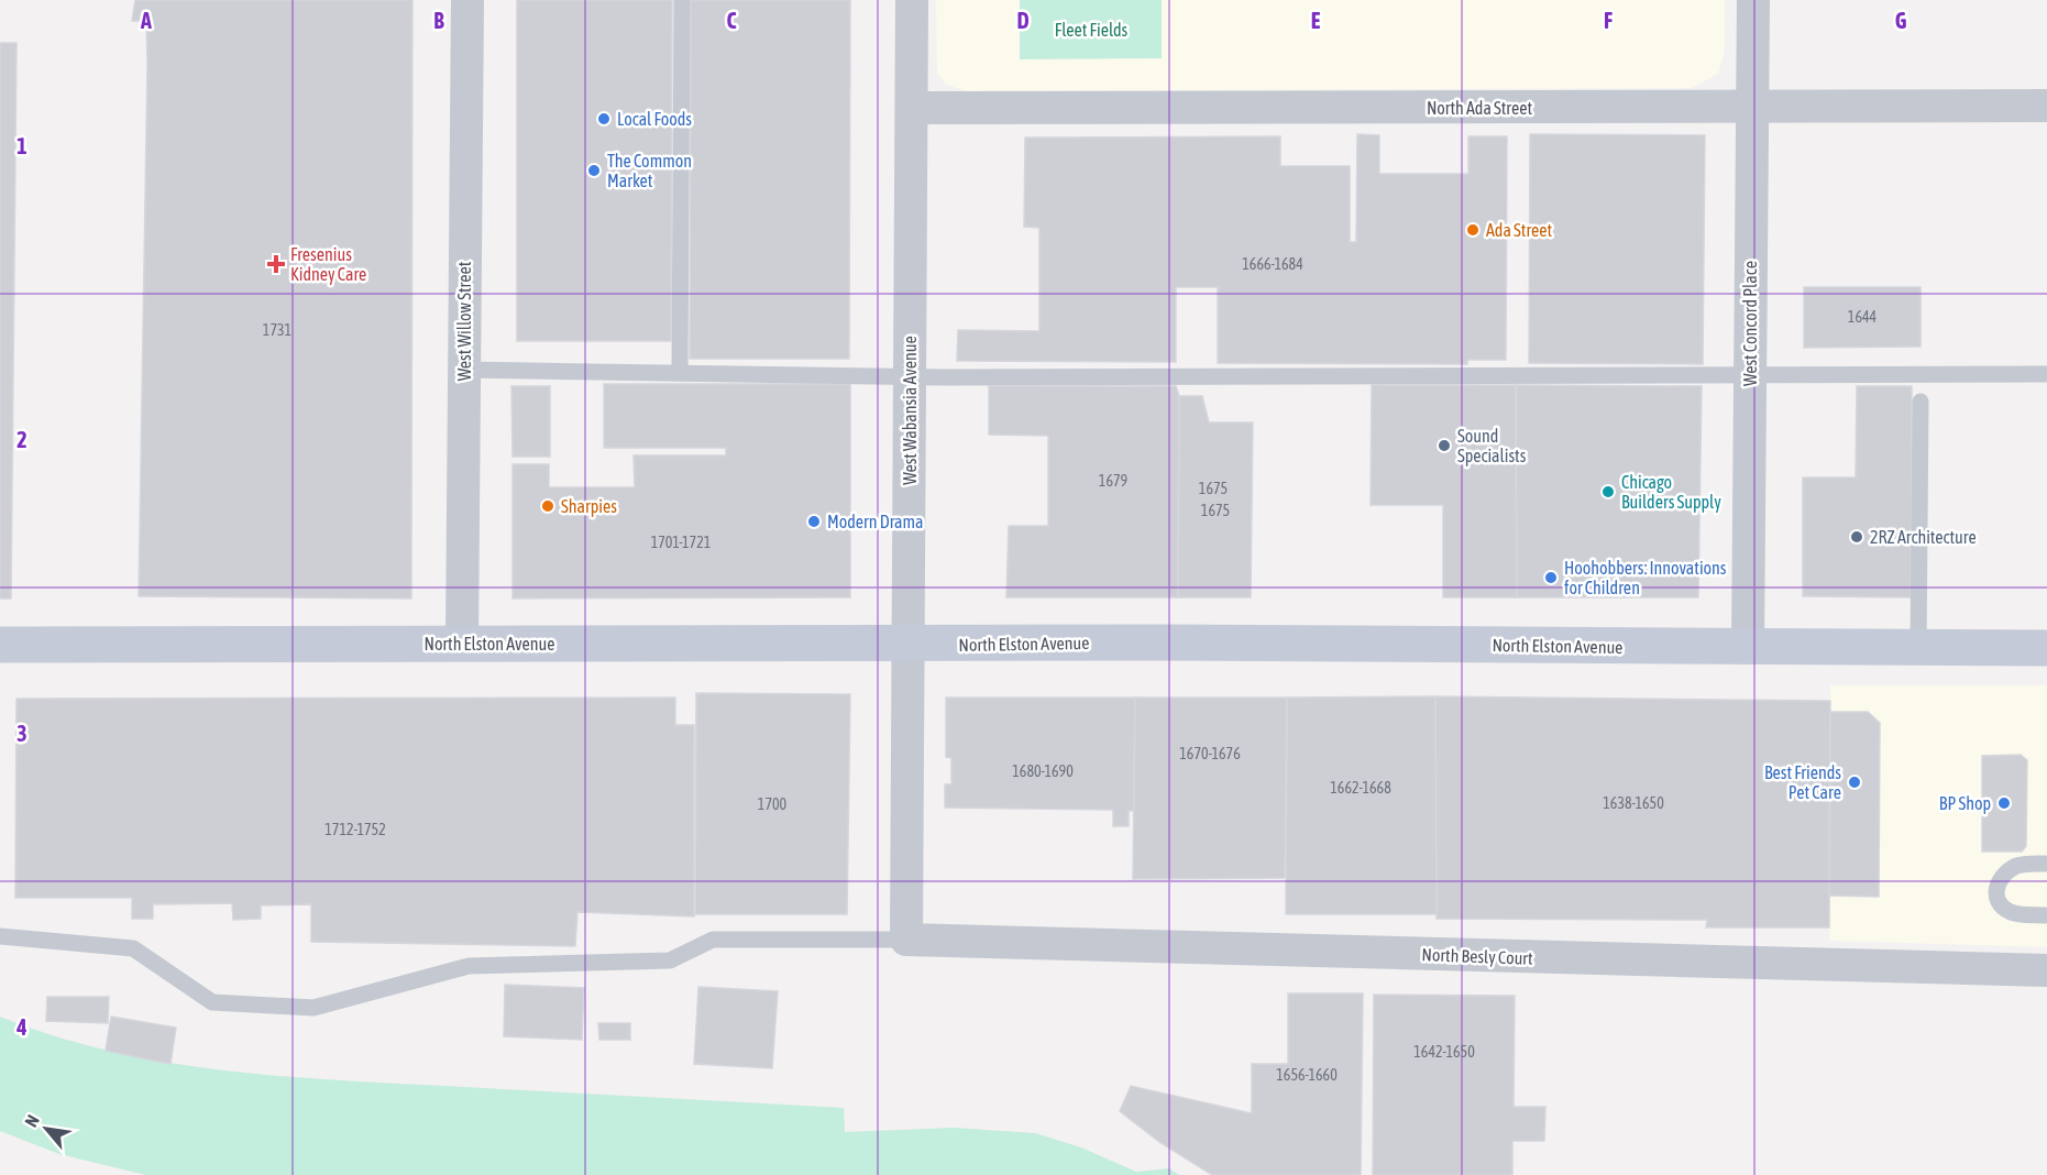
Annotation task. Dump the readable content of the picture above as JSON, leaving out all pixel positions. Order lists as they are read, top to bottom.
{
  "streets": {
    "main road": ["North Elston Avenue"],
    "street": [
      "North Ada Street",
      "West Willow Street",
      "West Concord Place",
      "West Wabansia Avenue",
      "North Besly Court"
    ]
  },
  "crossings": [
    ["North Ada Street", "West Concord Place"],
    ["North Ada Street", "West Wabansia Avenue"],
    ["West Willow Street", "North Elston Avenue"],
    ["West Concord Place", "North Elston Avenue"],
    ["West Wabansia Avenue", "North Elston Avenue"],
    ["West Wabansia Avenue", "North Besly Court"]
  ],
  "parks": ["Fleet Fields"],
  "places": {
    "other": [
      "Local Foods",
      "The Common Market",
      "Ada Street",
      "Sound Specialists",
      "Chicago Builders Supply",
      "Sharpies",
      "Modern Drama",
      "2RZ Architecture",
      "Hoohobbers: Innovations for Children",
      "Best Friends Pet Care",
      "BP Shop"
    ],
    "health": ["Fresenius Kidney Care"]
  },
  "house_numbers": [
    "1666-1684",
    "1644",
    "1731",
    "1679",
    "1675",
    "1675",
    "1701-1721",
    "1670-1676",
    "1680-1690",
    "1662-1668",
    "1638-1650",
    "1700",
    "1712-1752",
    "1642-1650",
    "1656-1660"
  ],
  "north": "top left",
  "grid": {
    "columns": [
      "A",
      "B",
      "C",
      "D",
      "E",
      "F",
      "G"
    ],
    "rows": [
      "1",
      "2",
      "3",
      "4"
    ]
  }
}
